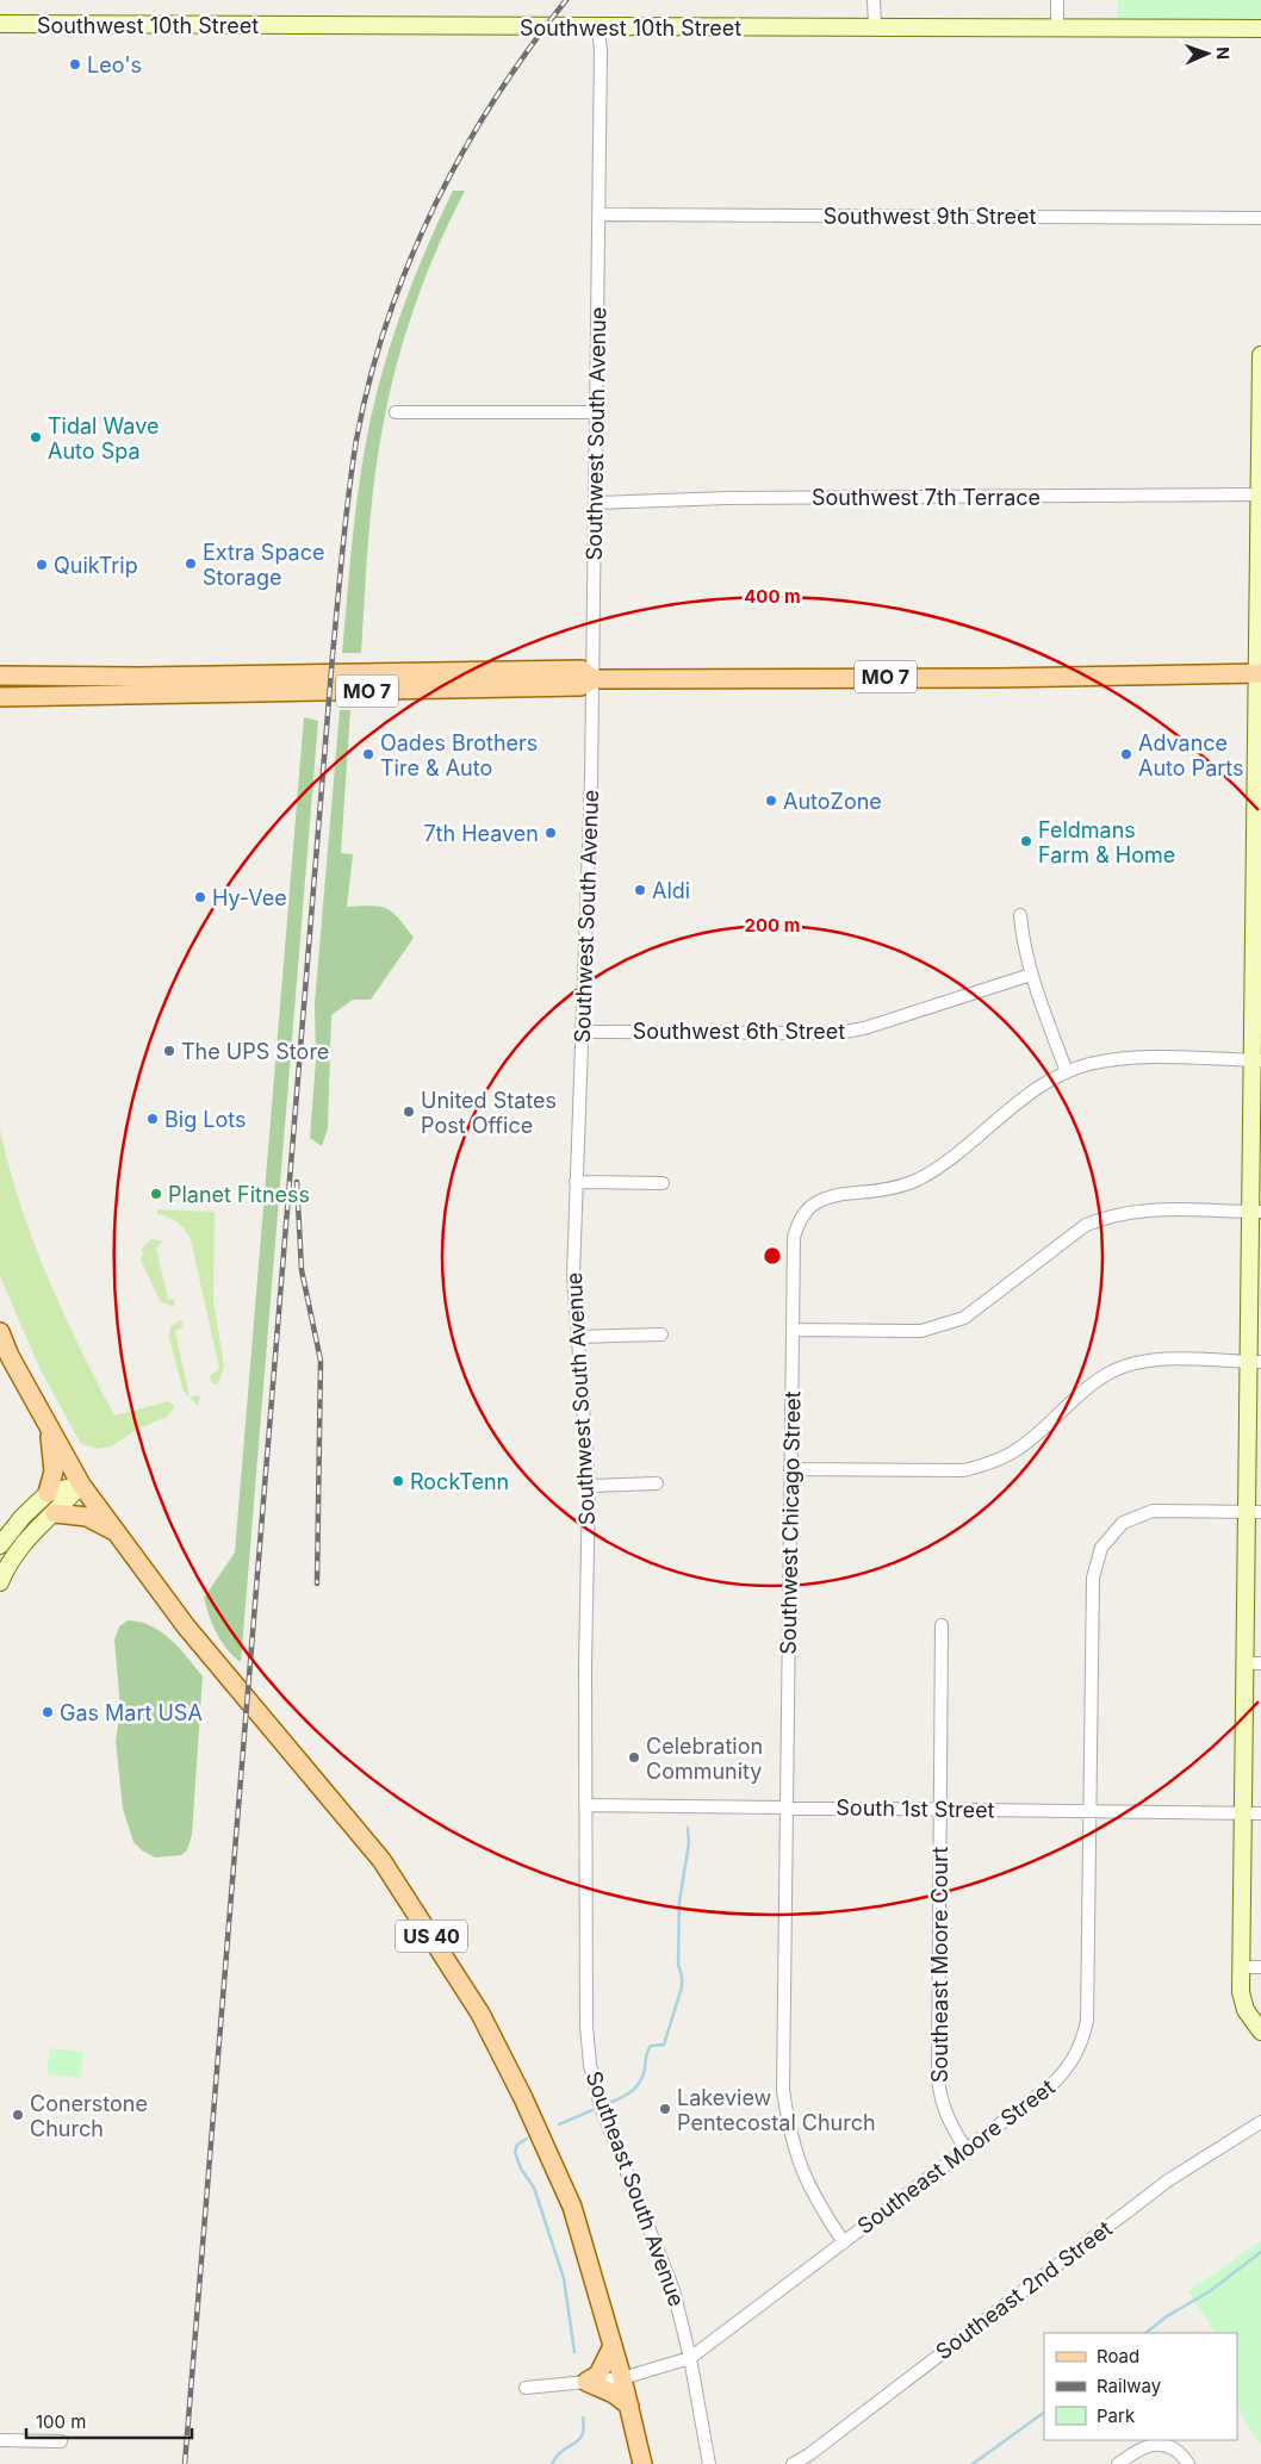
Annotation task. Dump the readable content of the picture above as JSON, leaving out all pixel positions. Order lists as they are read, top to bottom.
{
  "streets": {
    "main road": ["MO 7", "US 40"],
    "street": [
      "Southwest 10th Street",
      "Southwest 9th Street",
      "Southwest South Avenue",
      "Southwest 7th Terrace",
      "Southwest 6th Street",
      "Southwest Chicago Street",
      "South 1st Street",
      "Southeast Moore Court",
      "Southeast Moore Street",
      "Southeast South Avenue",
      "Southeast 2nd Street"
    ]
  },
  "crossings": [
    ["Southwest 10th Street", "Southwest South Avenue"],
    ["Southwest 9th Street", "Southwest South Avenue"],
    ["Southwest South Avenue", "Southwest 7th Terrace"],
    ["Southwest South Avenue", "MO 7"],
    ["Southwest South Avenue", "Southwest 6th Street"],
    ["Southwest South Avenue", "South 1st Street"],
    ["Southwest South Avenue", "Southeast South Avenue"],
    ["Southwest Chicago Street", "South 1st Street"],
    ["Southwest Chicago Street", "Southeast Moore Street"],
    ["South 1st Street", "Southeast Moore Court"],
    ["South 1st Street", "Southeast Moore Street"],
    ["South 1st Street", "Southeast South Avenue"],
    ["US 40", "Southeast Moore Street"],
    ["Southeast Moore Court", "Southeast Moore Street"],
    ["Southeast Moore Street", "Southeast South Avenue"]
  ],
  "places": [
    "Leo's",
    "Tidal Wave Auto Spa",
    "Extra Space Storage",
    "QuikTrip",
    "Oades Brothers Tire & Auto",
    "Advance Auto Parts",
    "AutoZone",
    "7th Heaven",
    "Feldmans Farm & Home",
    "Aldi",
    "Hy-Vee",
    "The UPS Store",
    "United States Post Office",
    "Big Lots",
    "Planet Fitness",
    "RockTenn",
    "Gas Mart USA",
    "Celebration Community",
    "Lakeview Pentecostal Church",
    "Conerstone Church"
  ],
  "legend": ["Road", "Railway", "Park"],
  "scale_bar": "100 m",
  "north": "right",
  "rings": ["400 m", "200 m"]
}
